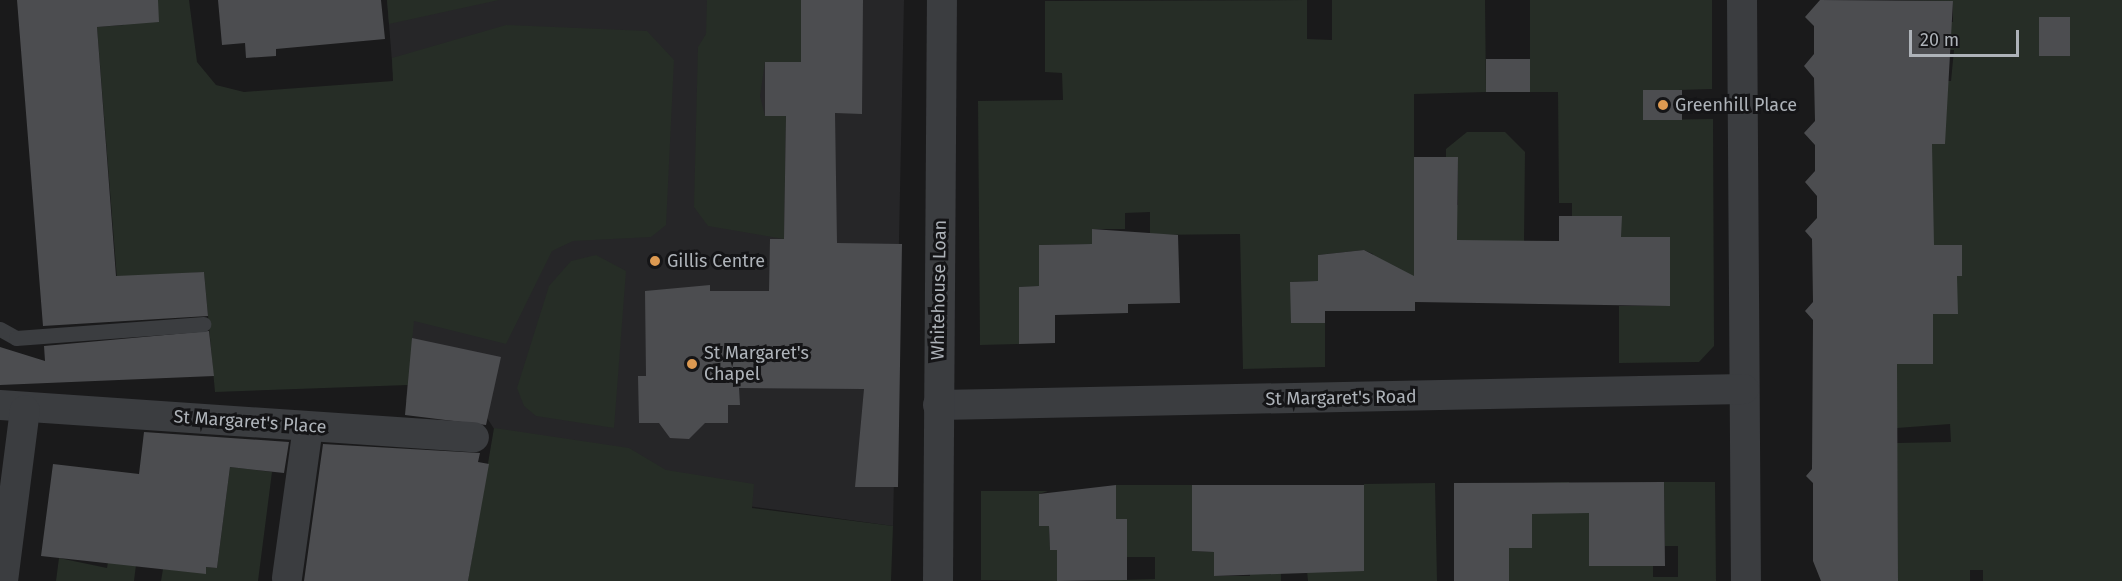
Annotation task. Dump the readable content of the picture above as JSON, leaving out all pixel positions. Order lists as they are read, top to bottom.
{
  "streets": {
    "street": ["Whitehouse Loan", "St Margaret's Road", "St Margaret's Place"]
  },
  "crossings": [
    ["Whitehouse Loan", "St Margaret's Road"]
  ],
  "places": ["Greenhill Place", "Gillis Centre", "St Margaret's Chapel"],
  "scale_bar": "20 m"
}
